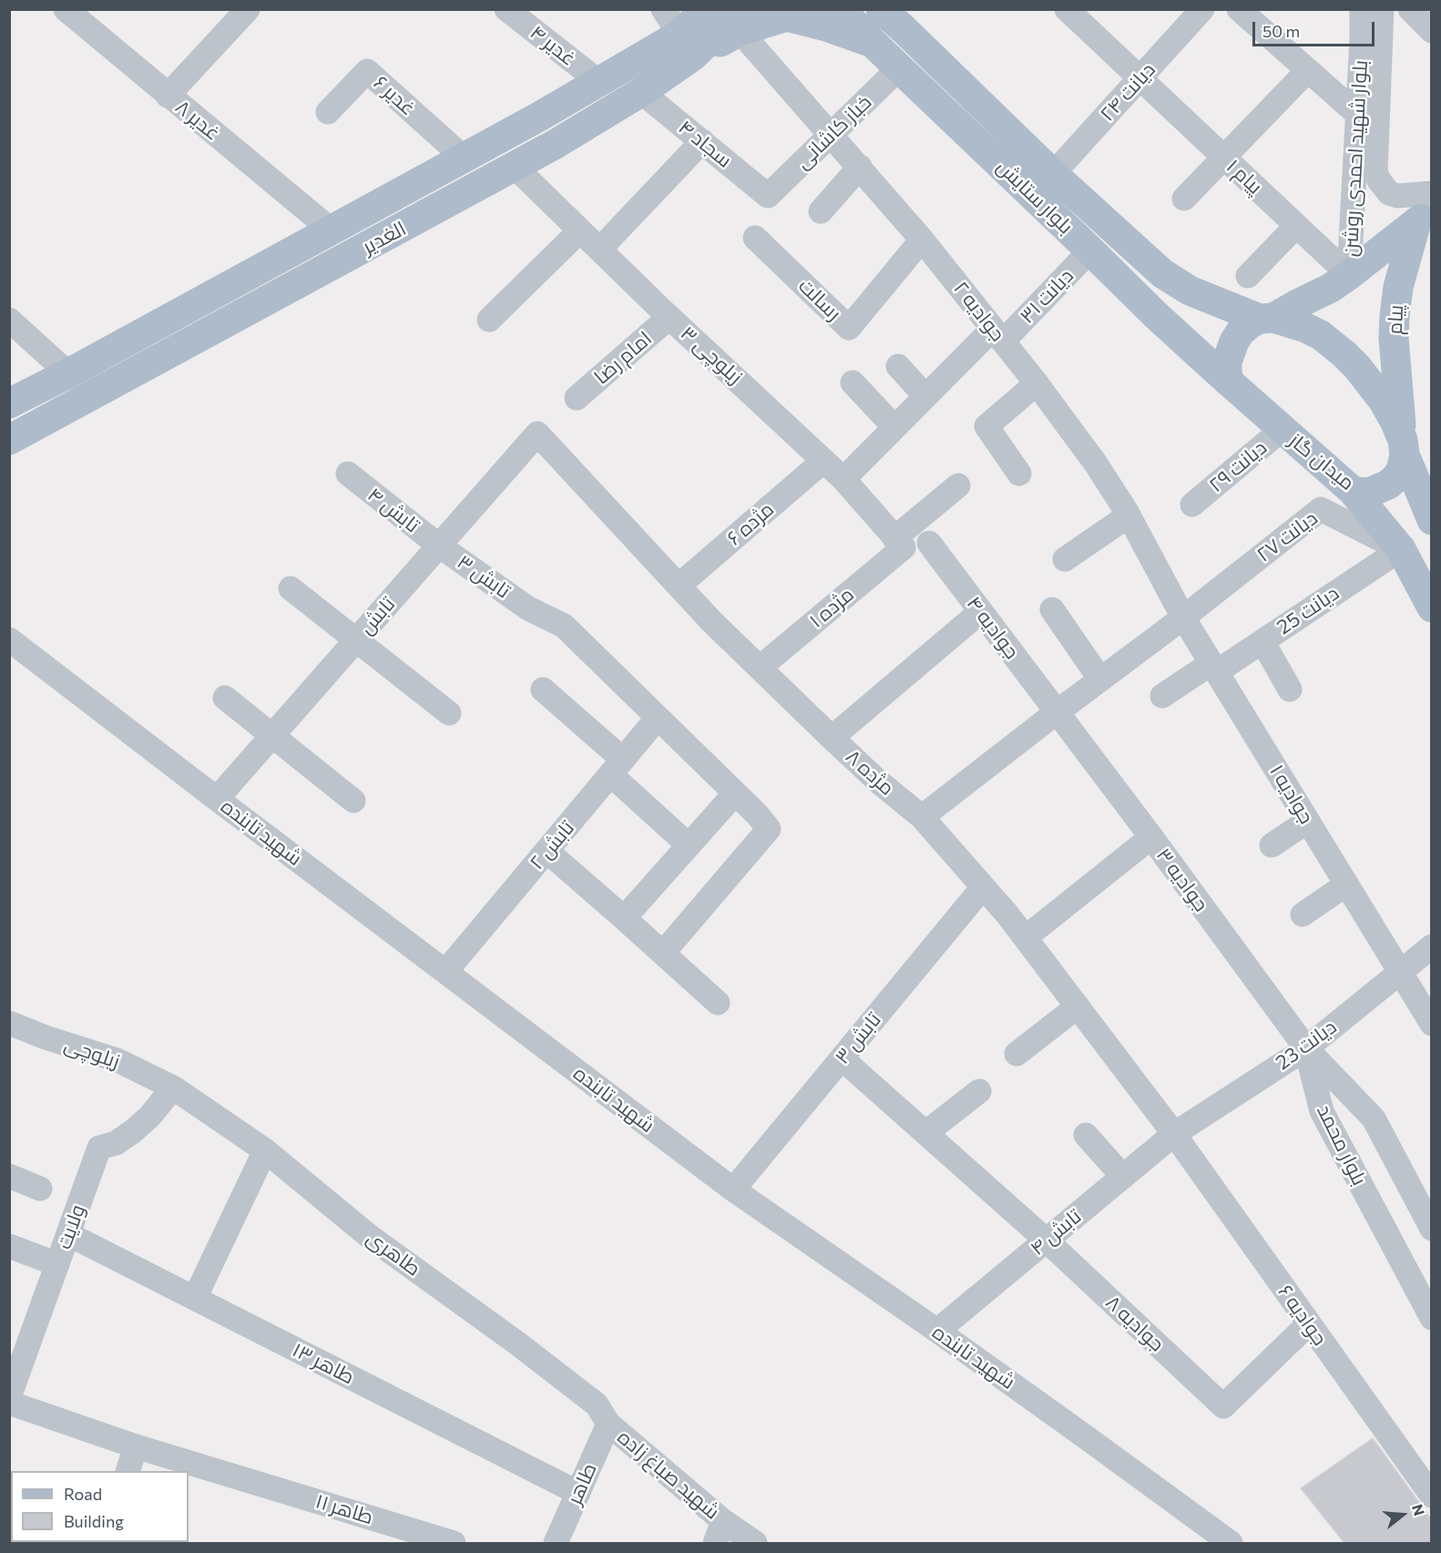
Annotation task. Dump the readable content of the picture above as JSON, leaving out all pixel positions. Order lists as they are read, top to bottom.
{
  "streets": {
    "main road": [
      "بلوار ستایش",
      "الغدیر",
      "پیام",
      "میدان گاز"
    ],
    "street": [
      "غدیر ۴",
      "دیانت ۲۴",
      "غدیر ۶",
      "غدیر ۸",
      "خباز کاشانی",
      "سجاد ۴",
      "بلوار شهید احمدی روشن",
      "پیام ۱",
      "دیانت ۳۱",
      "رسالت",
      "جوادیه ۲",
      "زیلوچی ۳",
      "امام رضا",
      "دیانت ۲۹",
      "تابش ۴",
      "مژده ۶",
      "دیانت ۲۷",
      "تابش ۳",
      "مژده ۱",
      "دیانت 25",
      "تابش",
      "جوادیه ۴",
      "مژده ۸",
      "جوادیه ۱",
      "شهید تابنده",
      "تابش ۲",
      "جوادیه ۳",
      "دیانت 23",
      "زیلوچی",
      "بلوار محمد",
      "ولایت",
      "طاهری",
      "جوادیه ۶",
      "جوادیه ۸",
      "طاهر ۱۳",
      "شهید صباغ زاده",
      "طاهر",
      "طاهر ۱۱"
    ]
  },
  "crossings": [
    ["غدیر ۴", "الغدیر"],
    ["دیانت ۲۴", "پیام ۱"],
    ["دیانت ۲۴", "بلوار ستایش"],
    ["غدیر ۶", "الغدیر"],
    ["غدیر ۸", "الغدیر"],
    ["خباز کاشانی", "سجاد ۴"],
    ["خباز کاشانی", "بلوار ستایش"],
    ["خباز کاشانی", "جوادیه ۲"],
    ["سجاد ۴", "الغدیر"],
    ["بلوار شهید احمدی روشن", "پیام ۱"],
    ["بلوار ستایش", "دیانت ۳۱"],
    ["بلوار ستایش", "میدان گاز"],
    ["الغدیر", "جوادیه ۲"],
    ["الغدیر", "زیلوچی ۳"],
    ["دیانت ۳۱", "جوادیه ۲"],
    ["دیانت ۳۱", "زیلوچی ۳"],
    ["رسالت", "جوادیه ۲"],
    ["جوادیه ۲", "دیانت ۲۷"],
    ["جوادیه ۲", "جوادیه ۱"],
    ["پیام", "میدان گاز"],
    ["زیلوچی ۳", "امام رضا"],
    ["زیلوچی ۳", "مژده ۶"],
    ["زیلوچی ۳", "مژده ۱"],
    ["میدان گاز", "دیانت ۲۹"],
    ["تابش ۴", "تابش ۳"],
    ["تابش ۴", "تابش"],
    ["تابش ۴", "مژده ۸"],
    ["تابش ۴", "شهید تابنده"],
    ["تابش ۴", "دیانت 23"],
    ["تابش ۴", "جوادیه ۶"],
    ["تابش ۴", "جوادیه ۸"],
    ["مژده ۶", "مژده ۸"],
    ["دیانت ۲۷", "دیانت 25"],
    ["دیانت ۲۷", "جوادیه ۱"],
    ["تابش ۳", "تابش"],
    ["تابش ۳", "مژده ۸"],
    ["تابش ۳", "شهید تابنده"],
    ["تابش ۳", "تابش ۲"],
    ["تابش ۳", "جوادیه ۸"],
    ["مژده ۱", "مژده ۸"],
    ["دیانت 25", "جوادیه ۱"],
    ["تابش", "مژده ۸"],
    ["تابش", "شهید تابنده"],
    ["جوادیه ۴", "جوادیه ۳"],
    ["مژده ۸", "دیانت 23"],
    ["مژده ۸", "جوادیه ۶"],
    ["جوادیه ۱", "دیانت 23"],
    ["شهید تابنده", "تابش ۲"],
    ["جوادیه ۳", "دیانت 23"],
    ["جوادیه ۳", "بلوار محمد"],
    ["دیانت 23", "بلوار محمد"],
    ["دیانت 23", "جوادیه ۶"],
    ["زیلوچی", "ولایت"],
    ["زیلوچی", "طاهری"],
    ["ولایت", "طاهری"],
    ["ولایت", "طاهر ۱۳"],
    ["طاهری", "شهید صباغ زاده"],
    ["طاهری", "طاهر"],
    ["جوادیه ۶", "جوادیه ۸"],
    ["طاهر ۱۳", "طاهر"],
    ["شهید صباغ زاده", "طاهر"]
  ],
  "legend": ["Road", "Building"],
  "scale_bar": "50 m",
  "north": "right"
}
